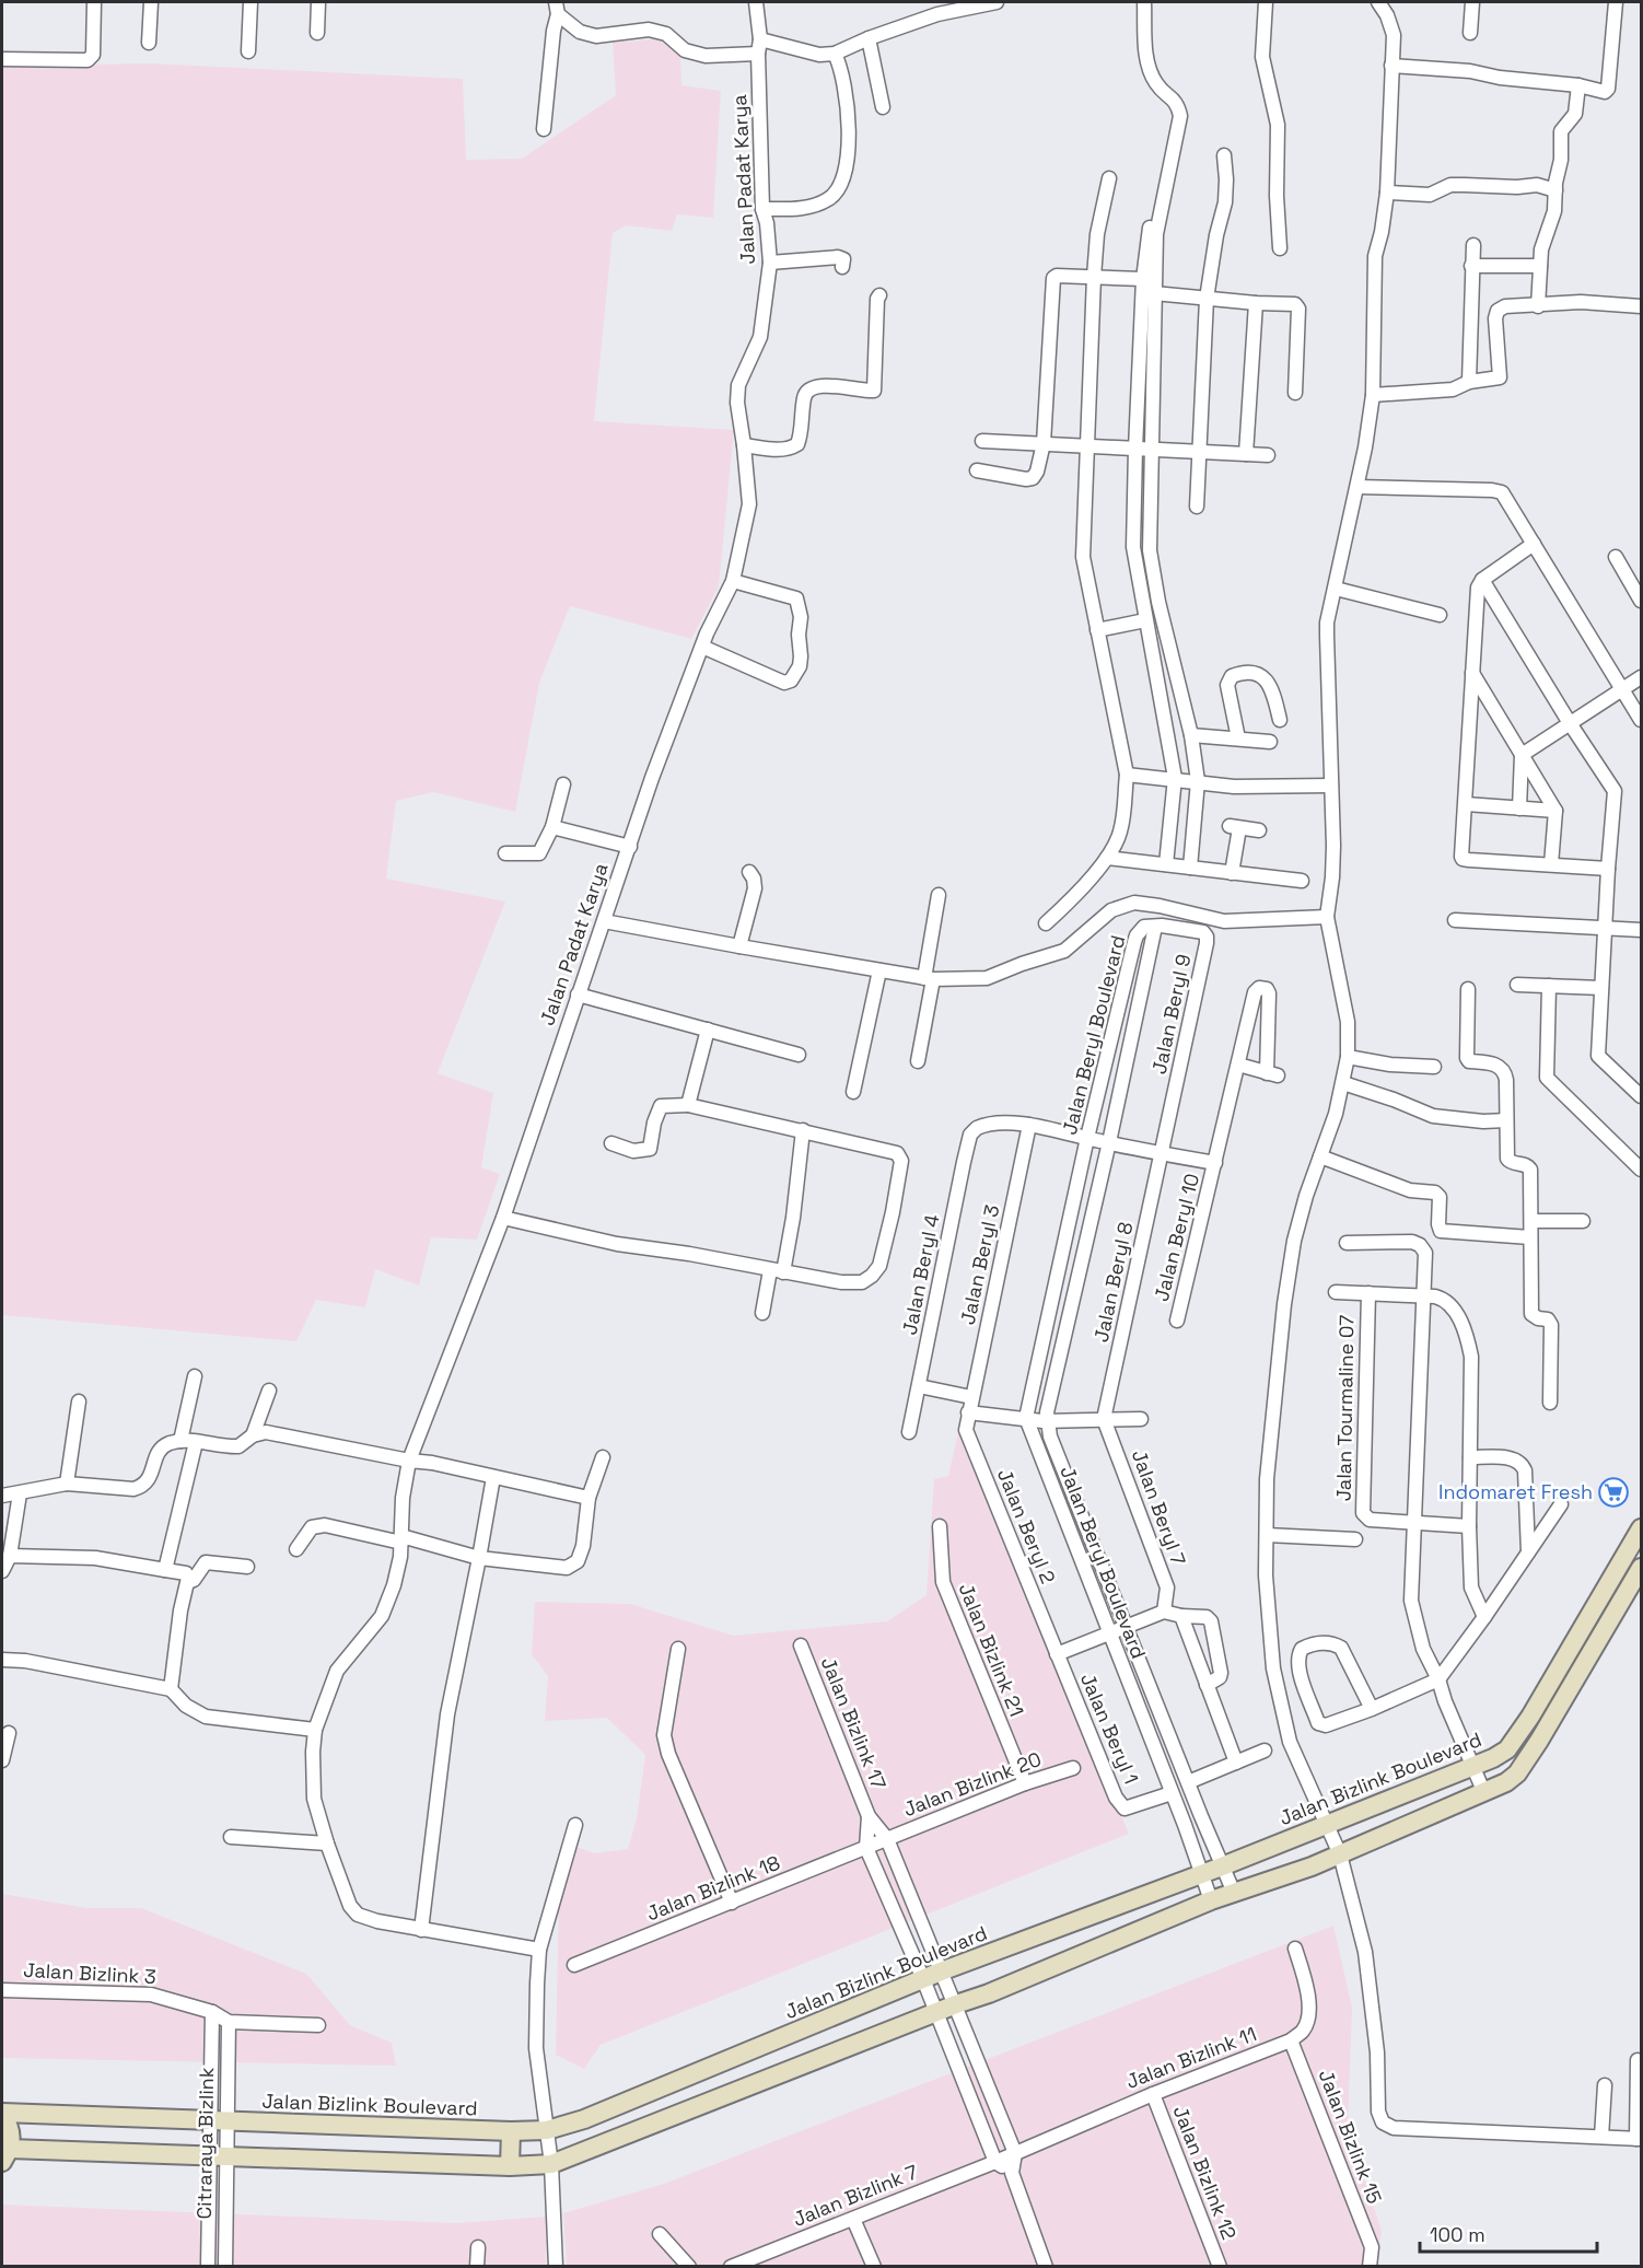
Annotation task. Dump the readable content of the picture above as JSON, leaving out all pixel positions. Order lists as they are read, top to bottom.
{
  "streets": {
    "street": [
      "Jalan Padat Karya",
      "Jalan Beryl 9",
      "Jalan Beryl Boulevard",
      "Jalan Beryl 10",
      "Jalan Beryl 3",
      "Jalan Beryl 4",
      "Jalan Beryl 8",
      "Jalan Tourmaline 07",
      "Jalan Beryl 7",
      "Jalan Beryl 2",
      "Jalan Bizlink 21",
      "Jalan Bizlink 17",
      "Jalan Beryl 1",
      "Jalan Bizlink Boulevard",
      "Jalan Bizlink 20",
      "Jalan Bizlink 18",
      "Jalan Bizlink 3",
      "Jalan Bizlink 11",
      "Jalan Bizlink 15",
      "Citraraya Bizlink",
      "Jalan Bizlink 12",
      "Jalan Bizlink 7"
    ]
  },
  "crossings": [
    ["Jalan Beryl 9", "Jalan Beryl Boulevard"],
    ["Jalan Beryl 9", "Jalan Beryl 8"],
    ["Jalan Beryl Boulevard", "Jalan Beryl 1"],
    ["Jalan Beryl Boulevard", "Jalan Bizlink Boulevard"],
    ["Jalan Beryl 3", "Jalan Beryl 4"],
    ["Jalan Beryl 3", "Jalan Beryl 2"],
    ["Jalan Beryl 8", "Jalan Beryl 7"],
    ["Jalan Beryl 2", "Jalan Beryl 1"],
    ["Jalan Bizlink 21", "Jalan Bizlink 20"],
    ["Jalan Bizlink Boulevard", "Citraraya Bizlink"],
    ["Jalan Bizlink 20", "Jalan Bizlink 18"],
    ["Jalan Bizlink 3", "Citraraya Bizlink"],
    ["Jalan Bizlink 11", "Jalan Bizlink 15"],
    ["Jalan Bizlink 11", "Jalan Bizlink 12"],
    ["Jalan Bizlink 11", "Jalan Bizlink 7"]
  ],
  "places": {
    "supermarket": ["Indomaret Fresh"]
  },
  "scale_bar": "100 m"
}
